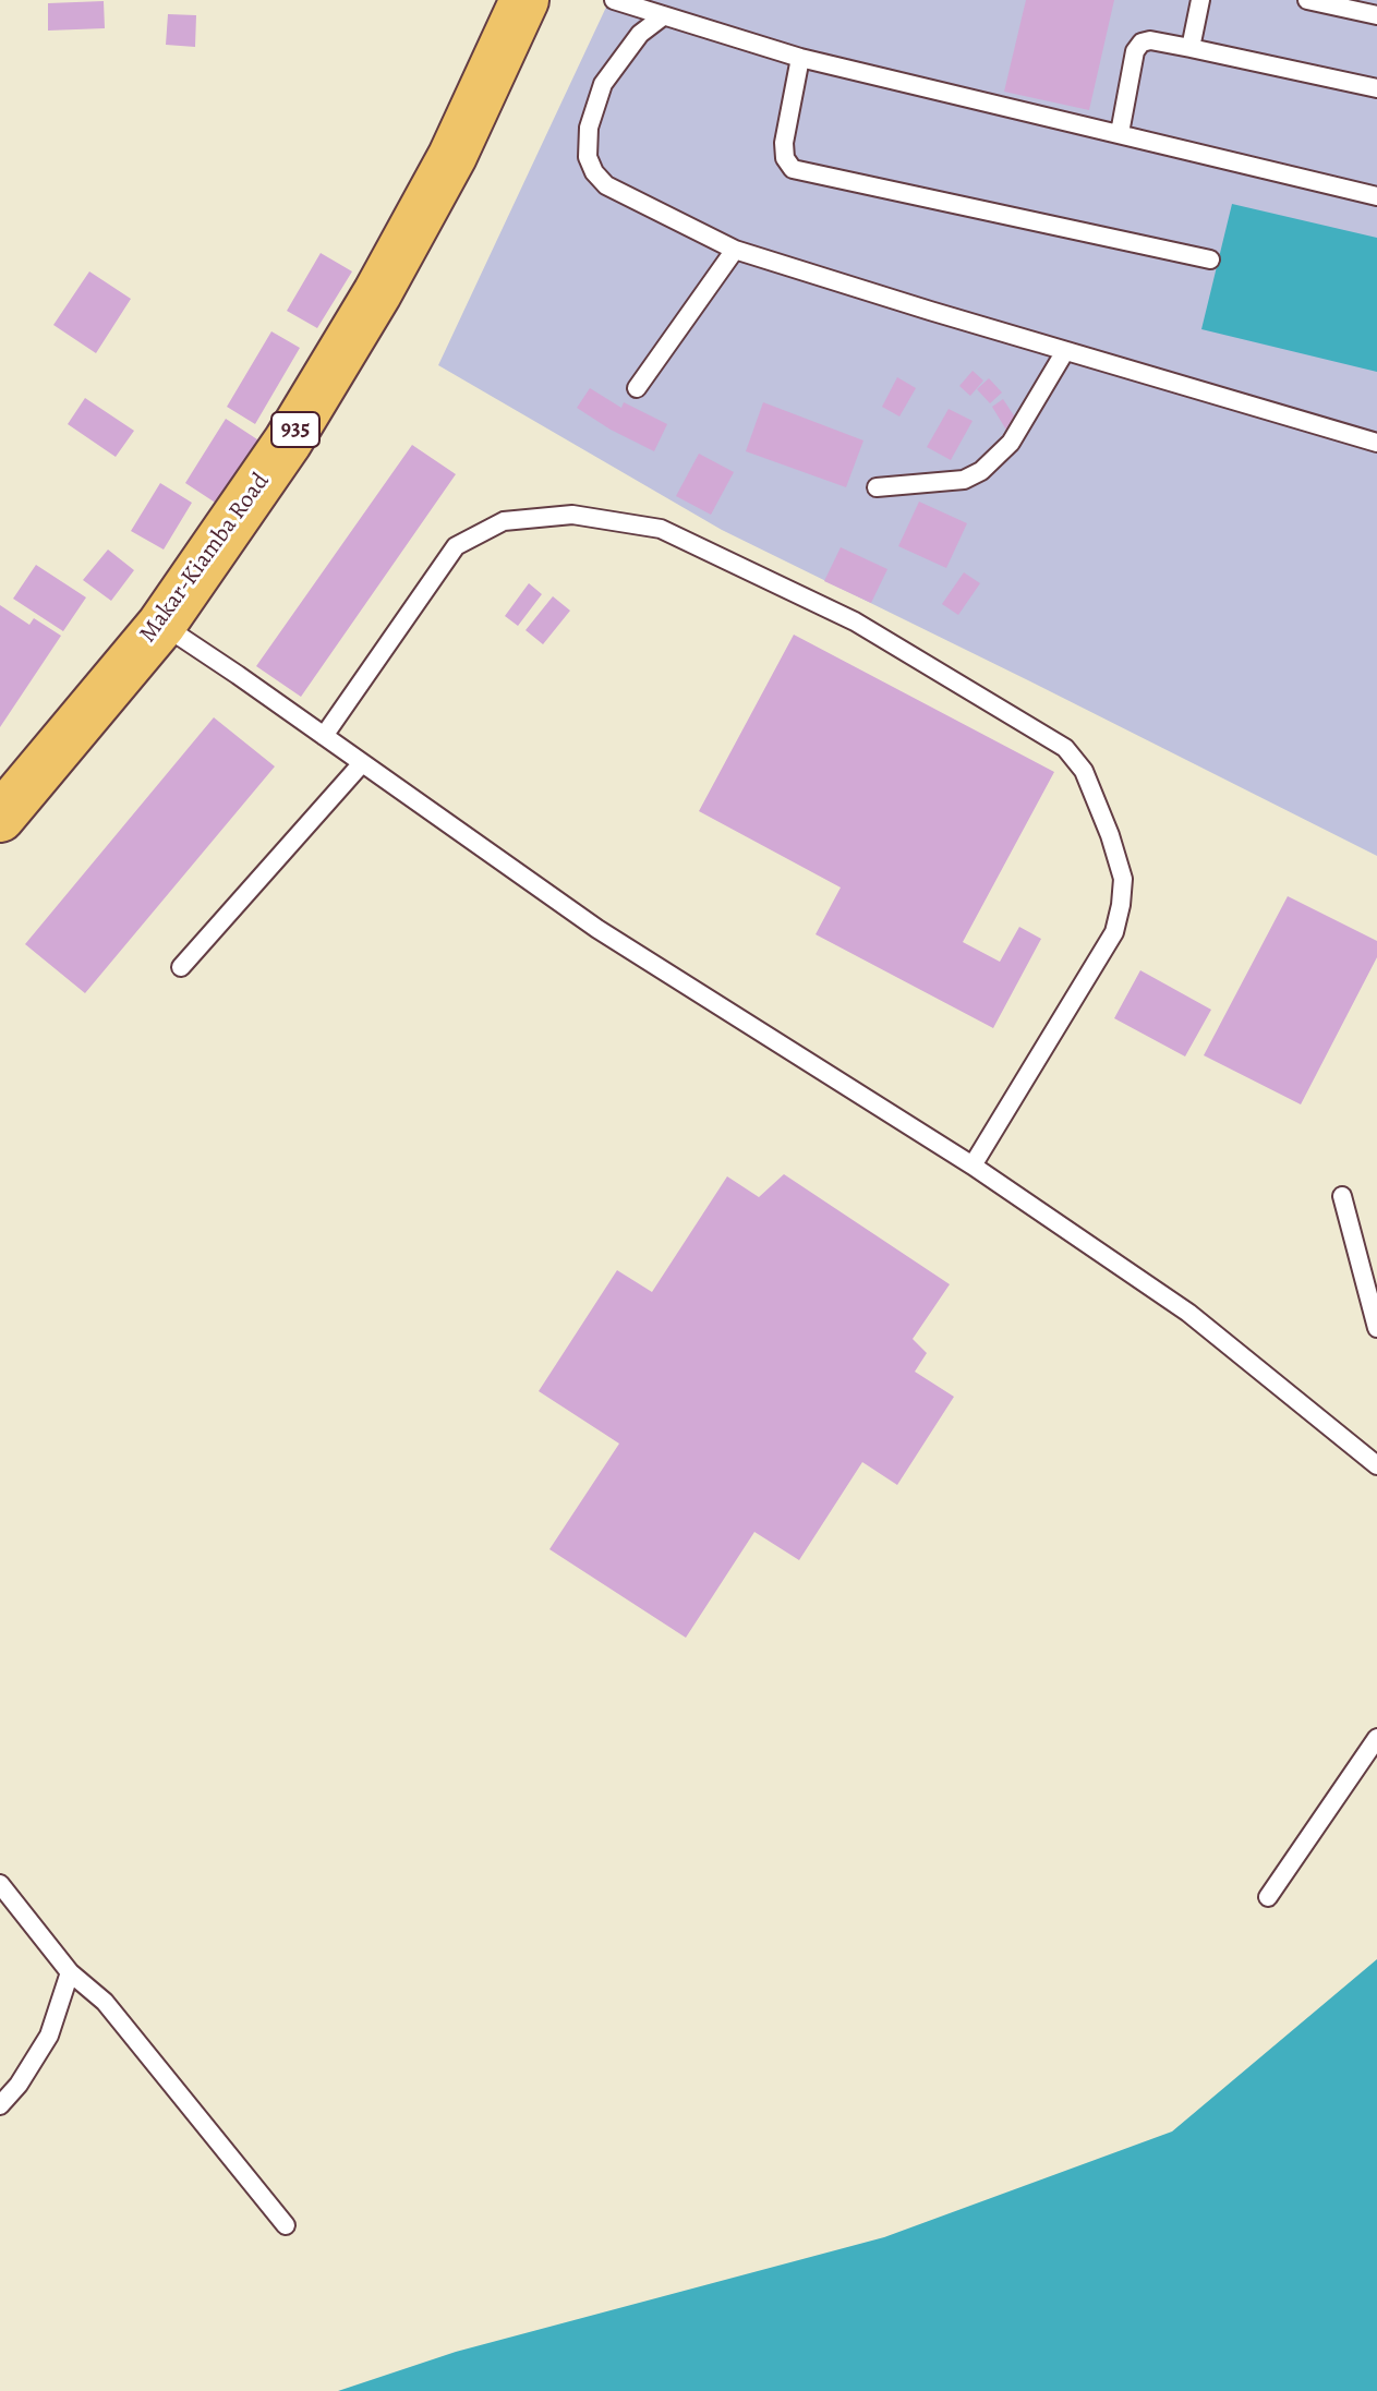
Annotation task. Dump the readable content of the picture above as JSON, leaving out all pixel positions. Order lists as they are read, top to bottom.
{
  "streets": {
    "main road": ["935", "Makar-Kiamba Road"]
  }
}
